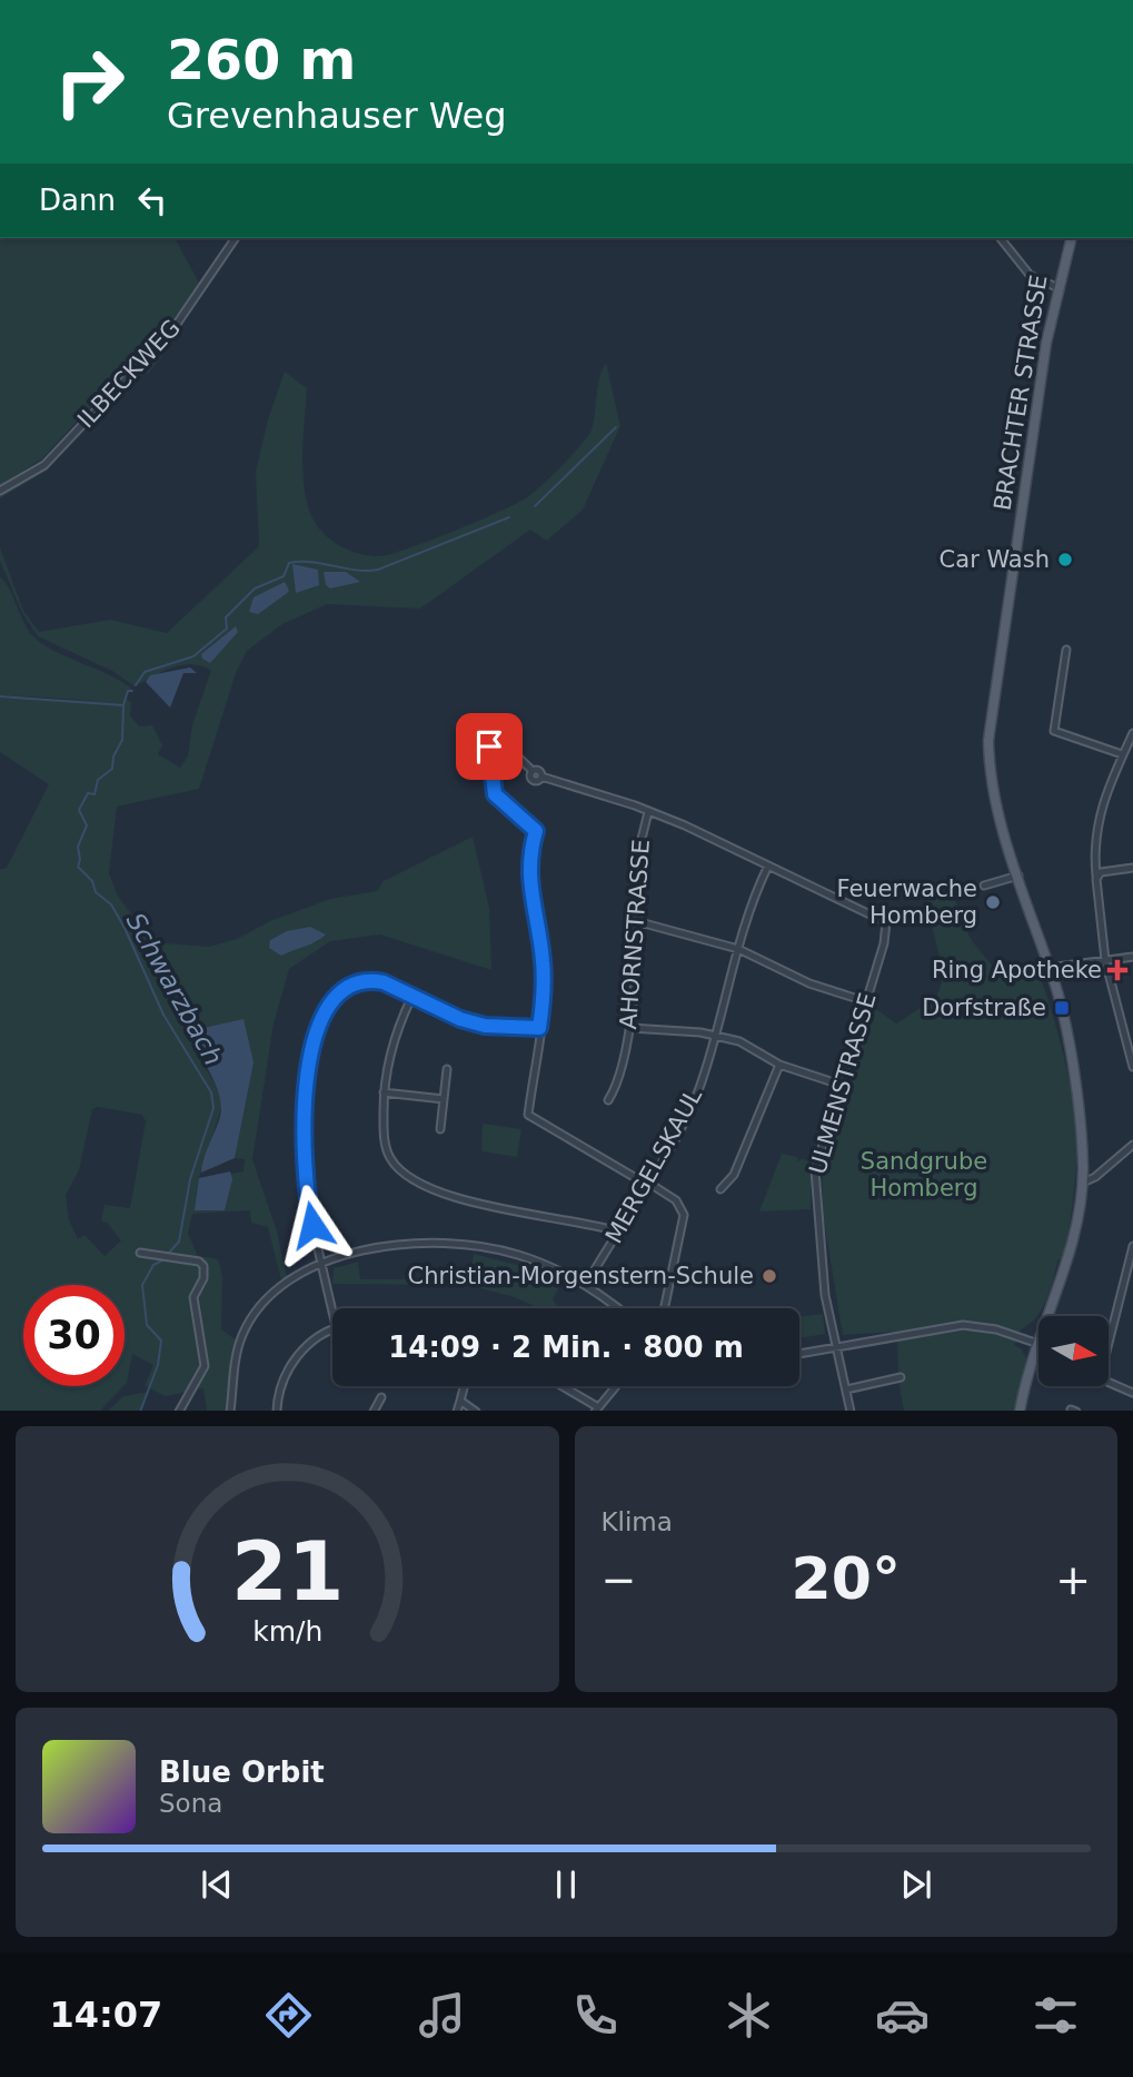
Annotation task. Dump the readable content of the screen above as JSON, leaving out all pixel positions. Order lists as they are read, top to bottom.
{
  "streets": {
    "main road": ["BRACHTER STRASSE"],
    "street": [
      "ILBECKWEG",
      "AHORNSTRASSE",
      "ULMENSTRASSE",
      "MERGELSKAUL"
    ]
  },
  "crossings": [
    ["ULMENSTRASSE", "MERGELSKAUL"]
  ],
  "water": ["Schwarzbach"],
  "parks": ["Sandgrube Homberg"],
  "places": {
    "other": ["Car Wash", "Feuerwache Homberg", "Christian-Morgenstern-Schule"],
    "health": ["Ring Apotheke"],
    "transit": ["Dorfstraße"]
  },
  "north": "right",
  "page": {
    "turn": ["260 m", "Grevenhauser Weg"],
    "then": "Dann",
    "limit": "30",
    "trip": "14:09 · 2 Min. · 800 m",
    "tile": "Klima",
    "heat": ["−", "20°", "+"],
    "song": ["Blue Orbit", "Sona"],
    "tabs": "14:07",
    "gauge": ["21", "km/h"]
  }
}
